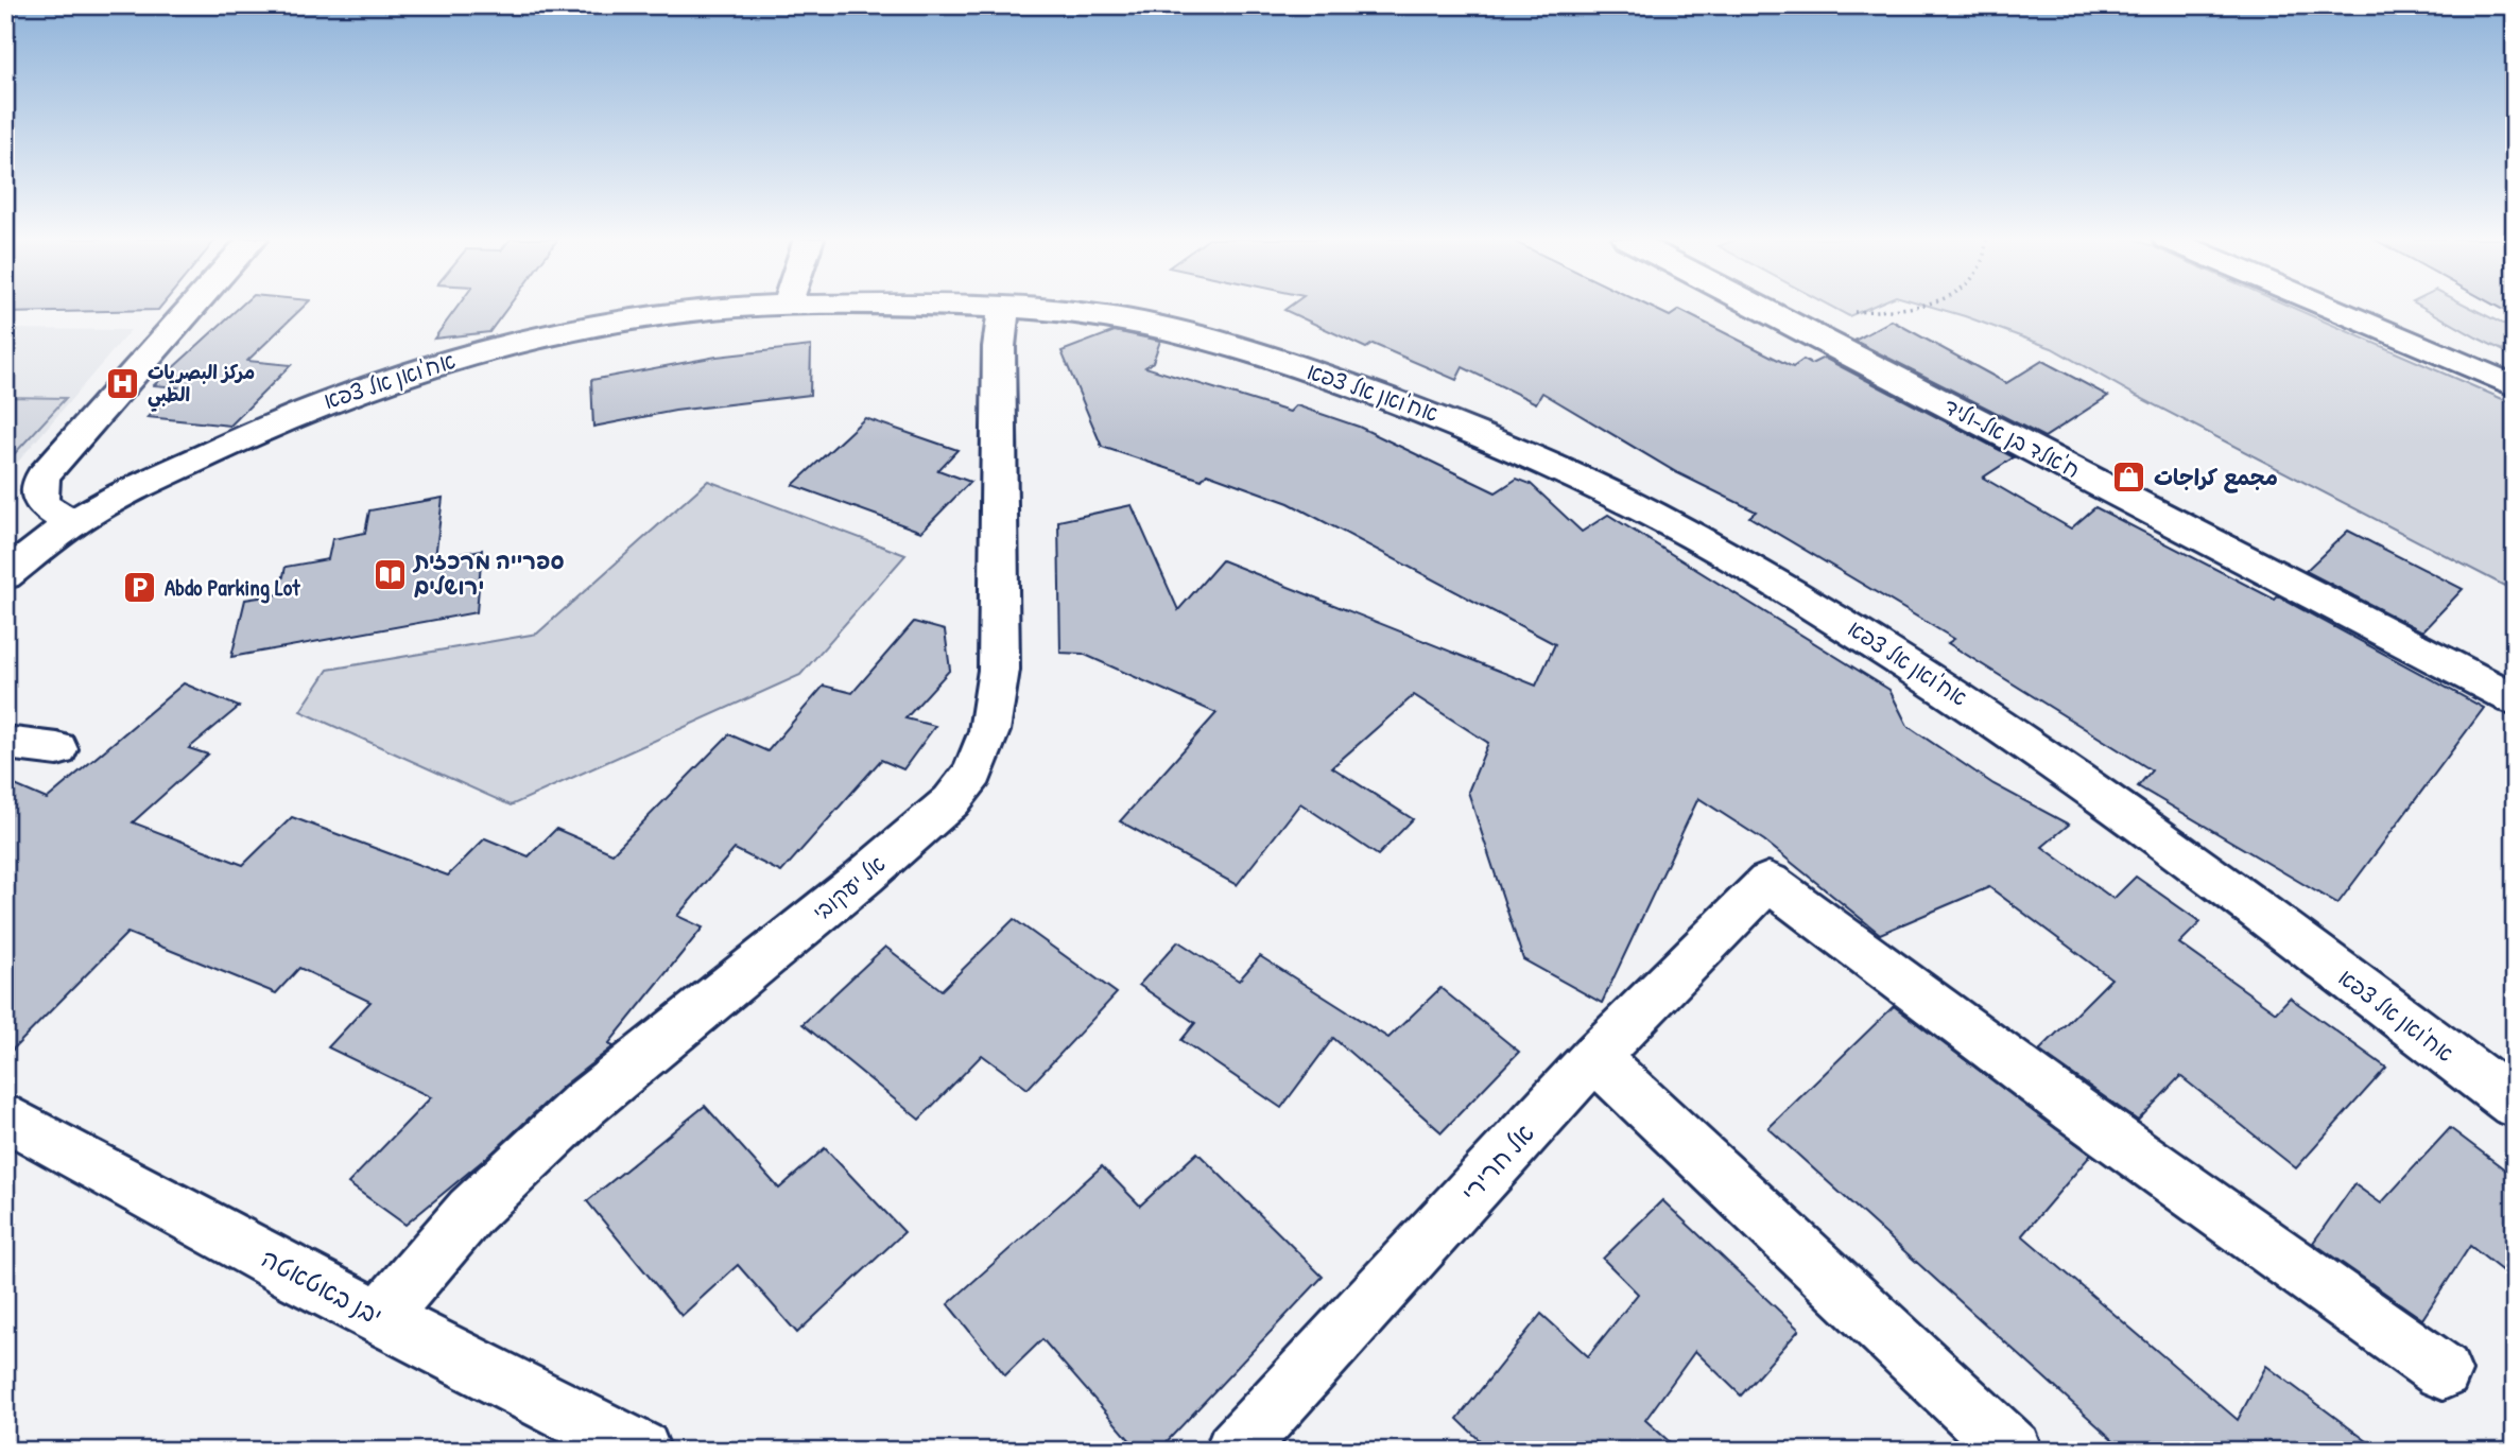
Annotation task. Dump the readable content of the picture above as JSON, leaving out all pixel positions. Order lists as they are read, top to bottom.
{
  "streets": {
    "street": [
      "אח'ואן אל צפא",
      "ח'אלד בן אל-וליד",
      "אל יעקובי",
      "אל חרירי",
      "יבנ באטאטה"
    ]
  },
  "crossings": [
    ["אח'ואן אל צפא", "אל יעקובי"],
    ["אל יעקובי", "יבנ באטאטה"]
  ],
  "places": {
    "hospital": ["مركز البصريات الطبي"],
    "shop": ["مجمع كراجات"],
    "library": ["ספרייה מרכזית ירושלים"],
    "parking": ["Abdo Parking Lot"]
  }
}
